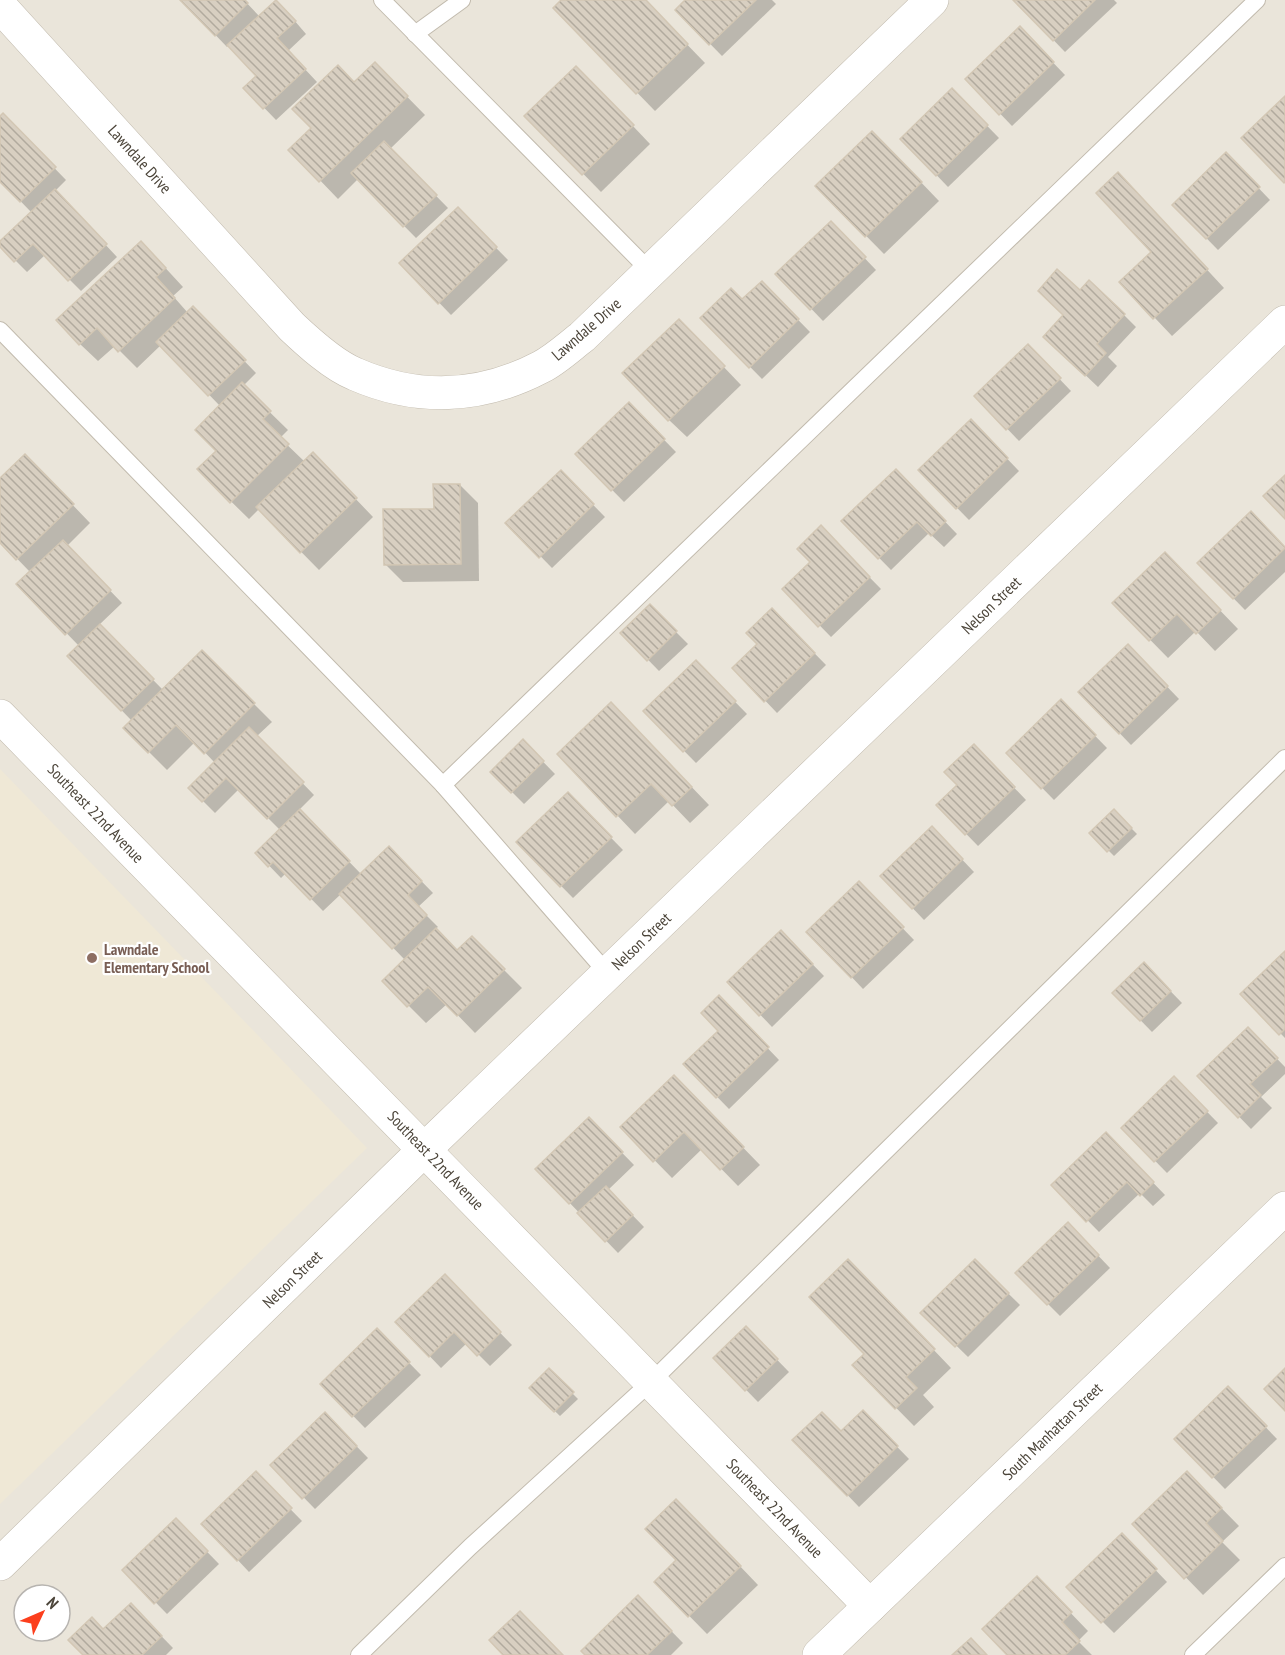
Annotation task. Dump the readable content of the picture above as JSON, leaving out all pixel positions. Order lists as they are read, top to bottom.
{
  "streets": {
    "street": [
      "Lawndale Drive",
      "Nelson Street",
      "Southeast 22nd Avenue",
      "South Manhattan Street"
    ]
  },
  "crossings": [
    ["Nelson Street", "Southeast 22nd Avenue"],
    ["Southeast 22nd Avenue", "South Manhattan Street"]
  ],
  "places": ["Lawndale Elementary School"],
  "north": "top right"
}
